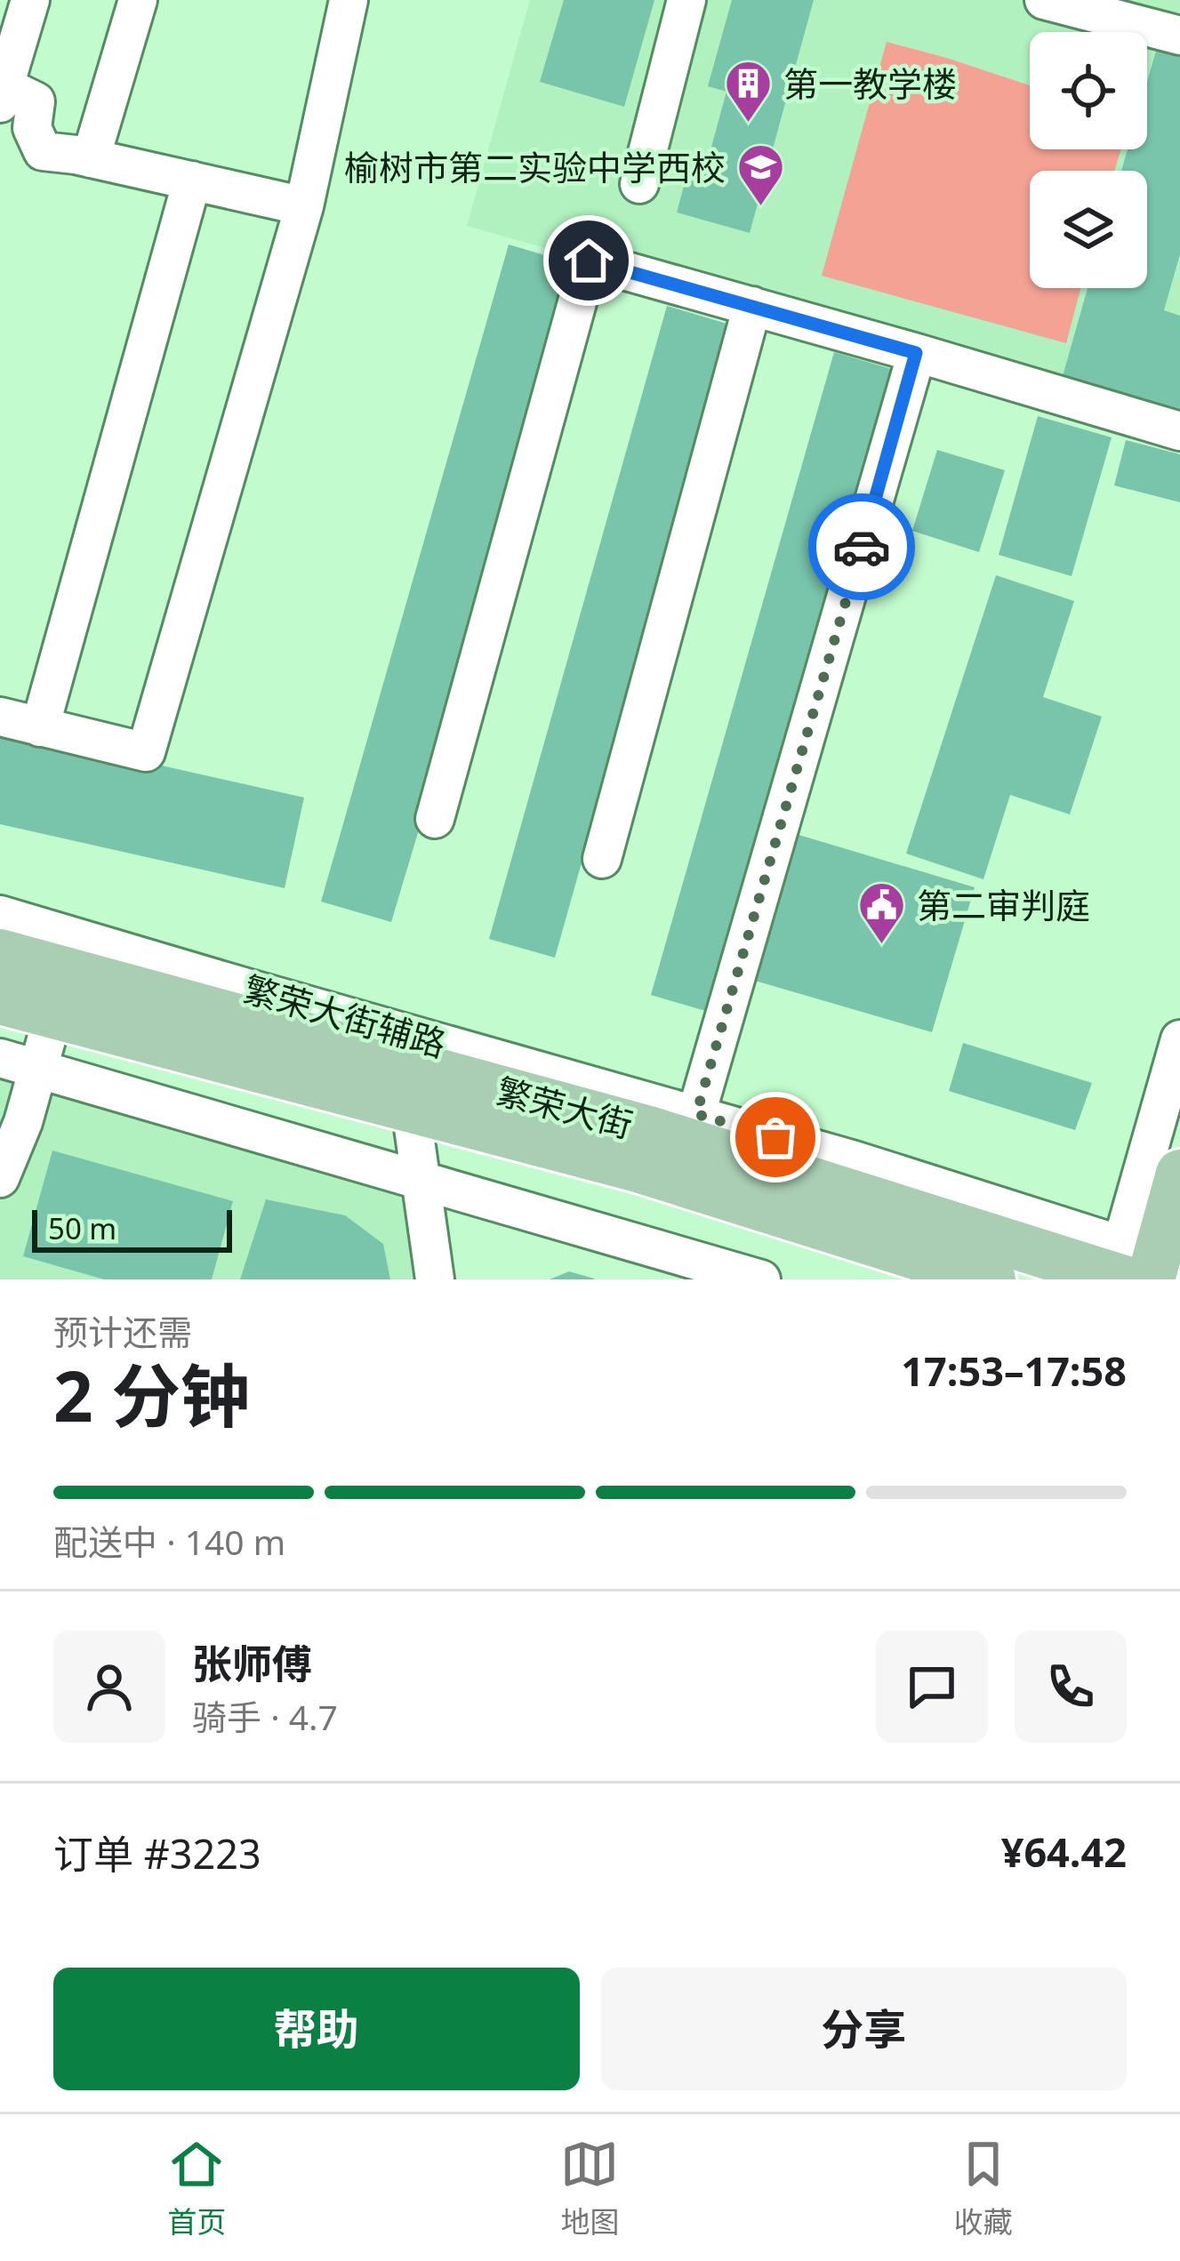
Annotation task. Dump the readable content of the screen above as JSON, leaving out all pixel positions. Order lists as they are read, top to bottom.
{
  "streets": {
    "main road": ["繁荣大街"],
    "street": ["繁荣大街辅路"]
  },
  "crossings": [
    ["繁荣大街辅路", "繁荣大街"]
  ],
  "places": {
    "building": ["第一教学楼"],
    "school or university": ["榆树市第二实验中学西校"],
    "public building": ["第二审判庭"]
  },
  "scale_bar": "50 m",
  "page": {
    "scale": "50 m",
    "heading": ["2 分钟", "预计还需", "17:53–17:58"],
    "panel": [
      "张师傅",
      "骑手 · 4.7",
      "订单 #3223",
      "¥64.42"
    ],
    "bar": "配送中 · 140 m",
    "buttons": ["帮助", "分享"],
    "tabs": ["首页", "地图", "收藏"]
  }
}
